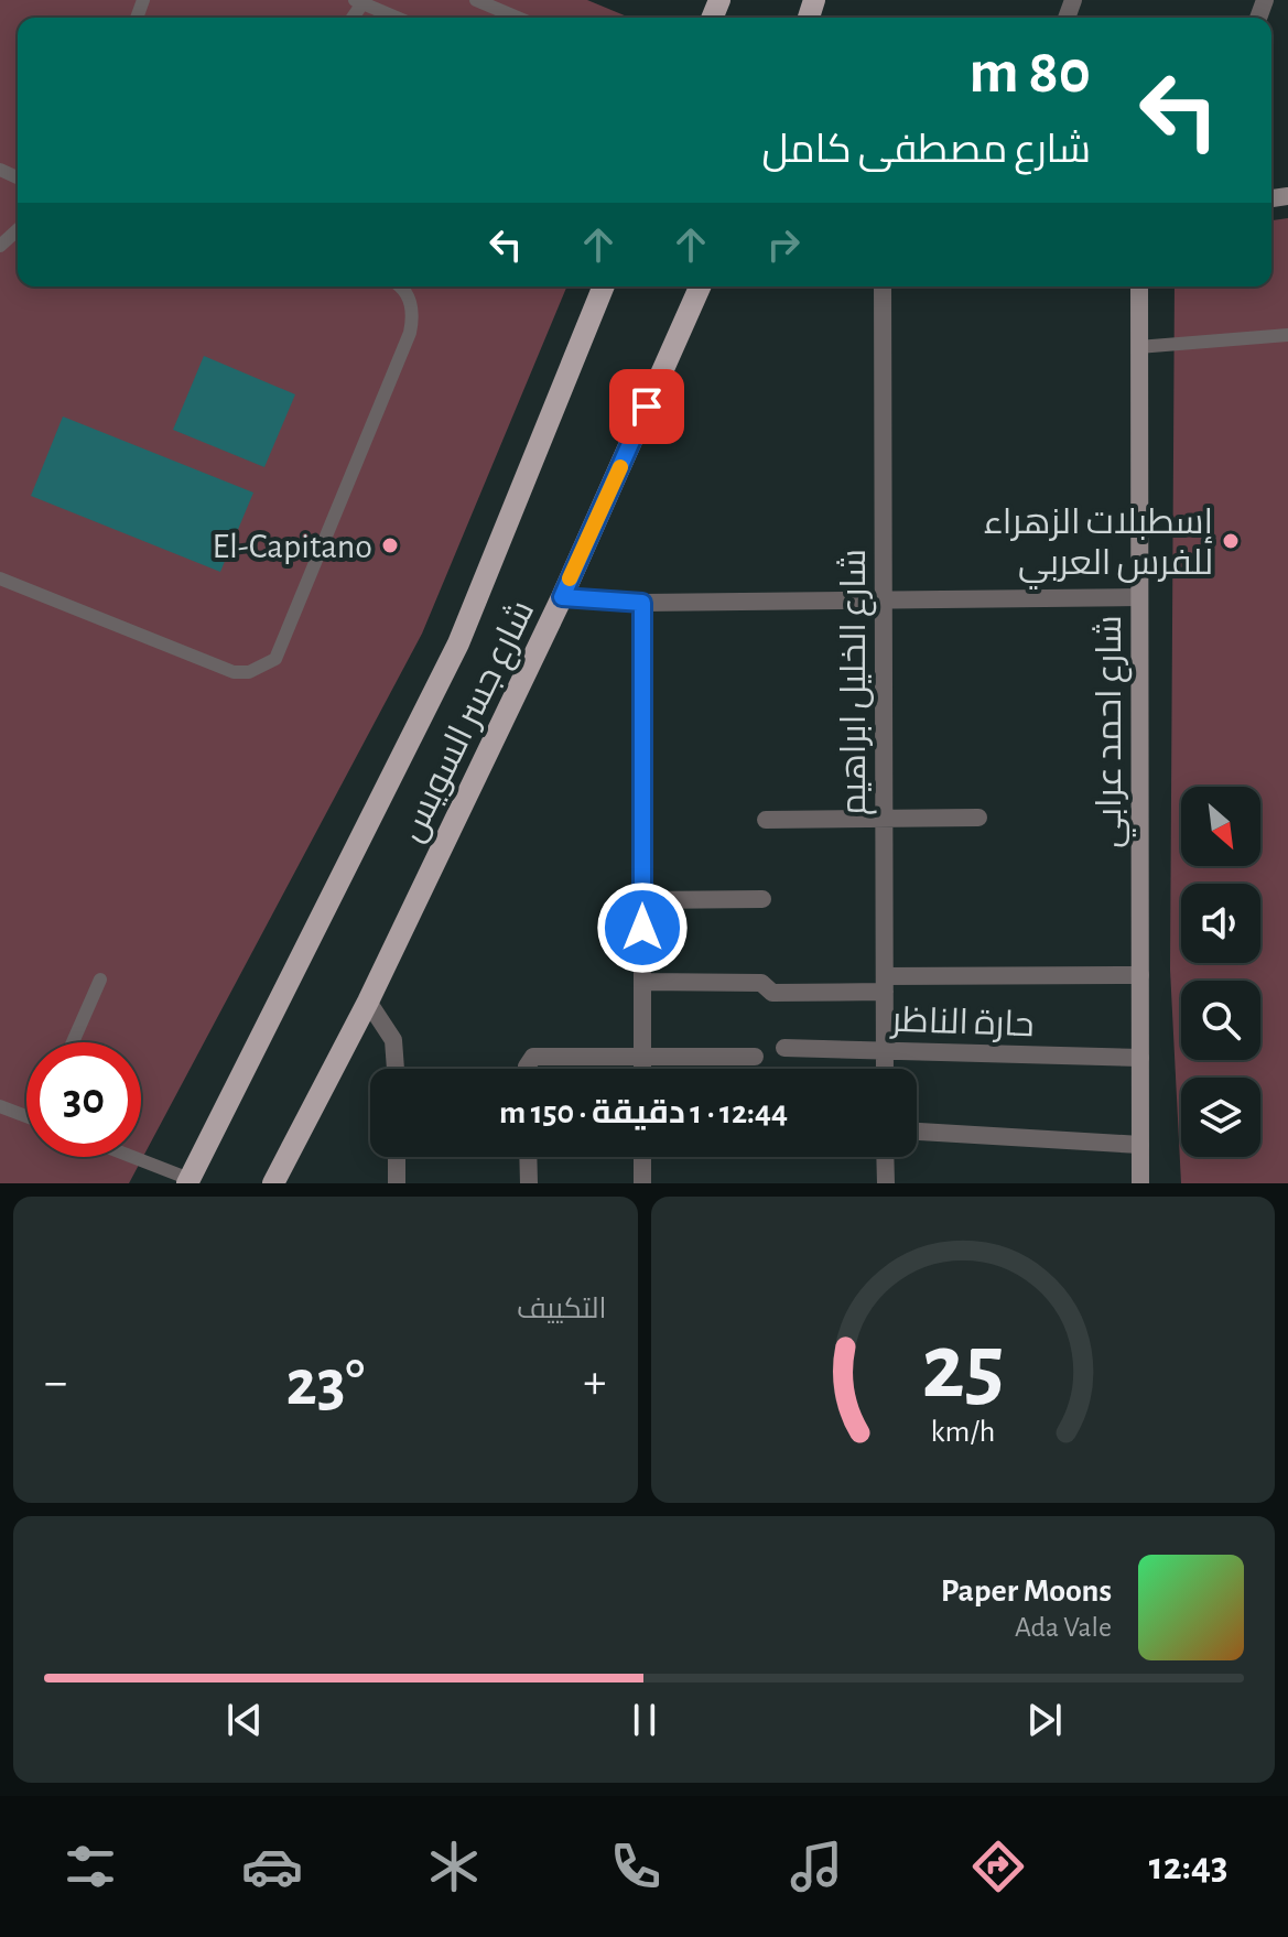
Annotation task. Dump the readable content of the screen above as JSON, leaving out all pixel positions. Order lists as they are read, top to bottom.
{
  "streets": {
    "main road": ["شارع جسر السويس"],
    "street": ["شارع الخليل ابراهيم", "شارع احمد عرابي", "حارة الناظر"]
  },
  "crossings": [
    ["شارع الخليل ابراهيم", "حارة الناظر"],
    ["شارع احمد عرابي", "حارة الناظر"]
  ],
  "places": ["إسطبلات الزهراء للفرس العربي", "El-Capitano"],
  "north": "bottom right",
  "page": {
    "turn": ["80 m", "شارع مصطفى كامل"],
    "limit": "30",
    "trip": "12:44 · 1 دقيقة · 150 m",
    "tile": "التكييف",
    "heat": ["−", "23°", "+"],
    "song": ["Paper Moons", "Ada Vale"],
    "tabs": "12:43",
    "gauge": ["25", "km/h"]
  }
}
